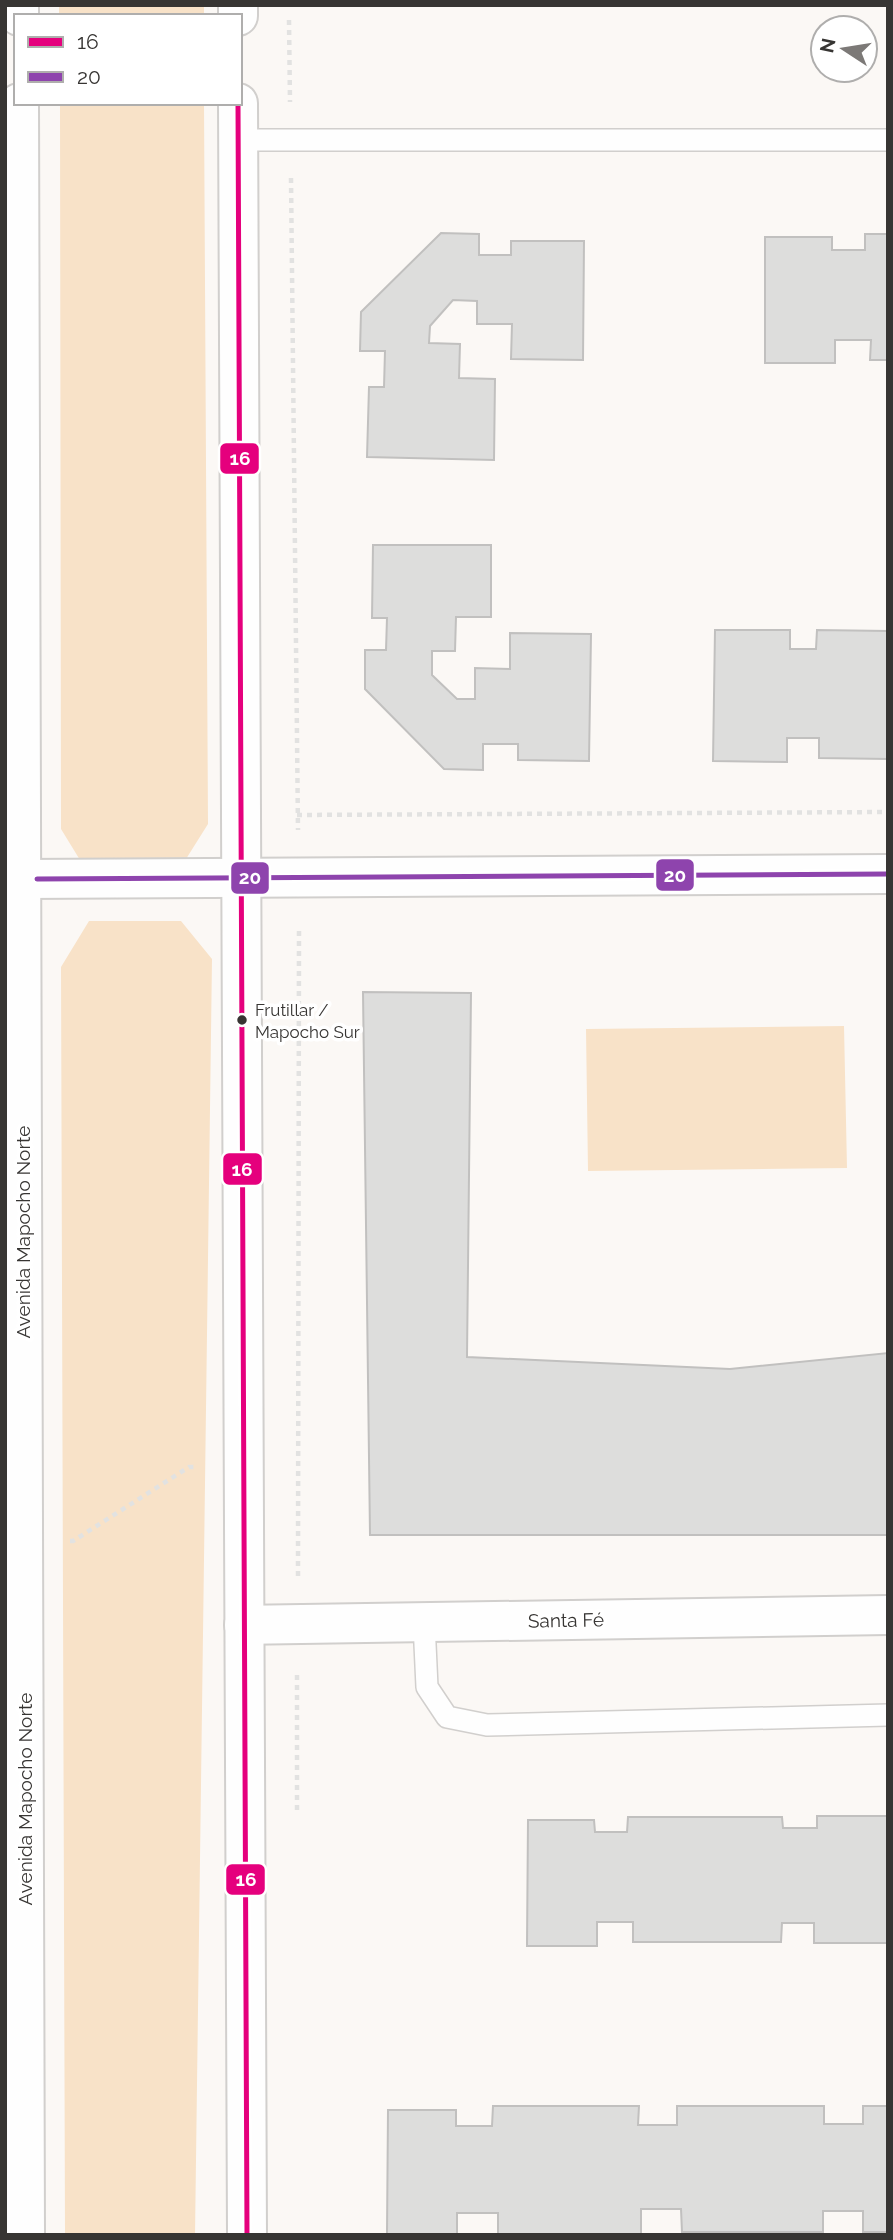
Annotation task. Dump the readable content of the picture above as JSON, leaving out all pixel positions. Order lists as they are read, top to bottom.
{
  "streets": {
    "street": ["Avenida Mapocho Norte", "Santa Fé"]
  },
  "places": ["Frutillar / Mapocho Sur"],
  "lines": ["transit line 16", "transit line 20"],
  "legend": ["16", "20"],
  "north": "left"
}
